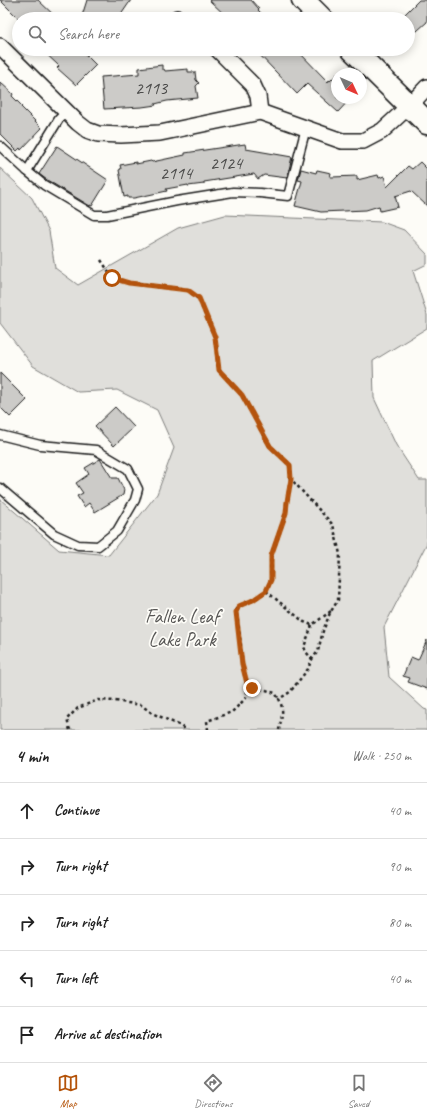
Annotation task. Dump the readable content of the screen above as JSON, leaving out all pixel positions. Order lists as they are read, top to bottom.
{
  "parks": ["Fallen Leaf Lake Park"],
  "house_numbers": ["2113", "2124", "2114"],
  "north": "bottom right",
  "page": {
    "search": "Search here",
    "heading": ["4 min", "Walk · 250 m"],
    "list": [
      ["Continue", "40 m"],
      ["Turn right", "90 m"],
      ["Turn right", "80 m"],
      ["Turn left", "40 m"],
      "Arrive at destination"
    ],
    "nav": ["Map", "Directions", "Saved"]
  }
}
